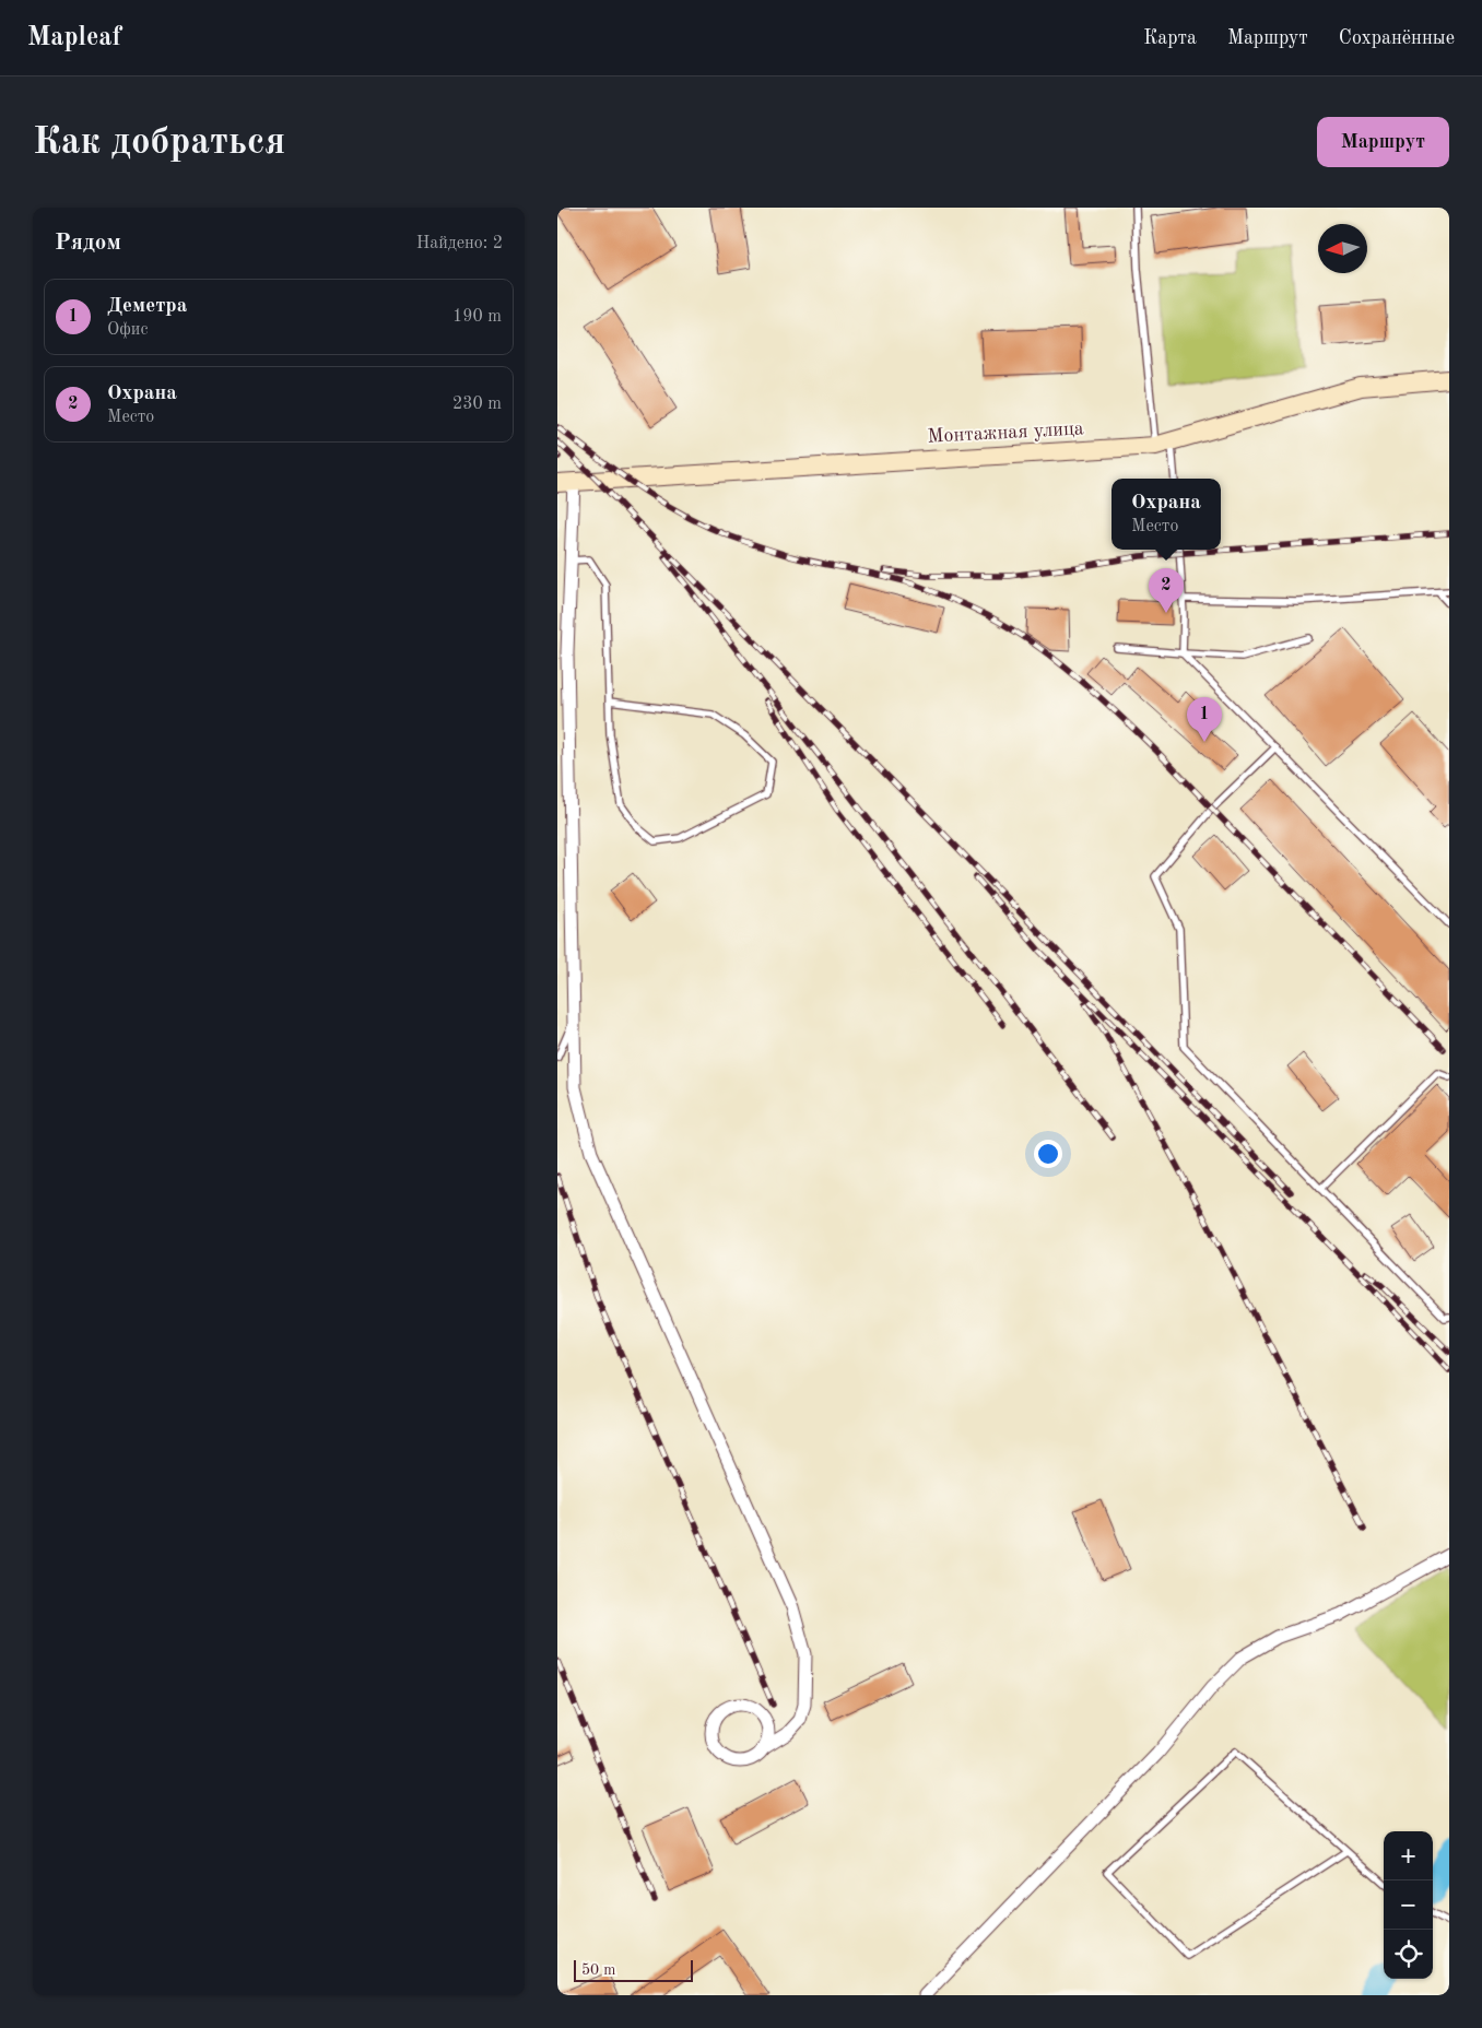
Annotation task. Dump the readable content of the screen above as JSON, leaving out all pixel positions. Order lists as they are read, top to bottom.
{
  "streets": {
    "street": ["Монтажная улица"]
  },
  "scale_bar": "50 m",
  "north": "left",
  "page": {
    "header": "Mapleaf",
    "nav": ["Карта", "Маршрут", "Сохранённые"],
    "buttons": "Маршрут",
    "title": "Как добраться",
    "heading": ["Рядом", "Найдено: 2"],
    "list": [
      {
        "mark": "1",
        "name": "Деметра",
        "note": "Офис",
        "value": "190 m"
      },
      {
        "mark": "2",
        "name": "Охрана",
        "note": "Место",
        "value": "230 m"
      }
    ],
    "popup": ["Охрана", "Место"],
    "pins": ["2", "1"],
    "map_buttons": ["+", "−"],
    "scale": "50 m"
  }
}
